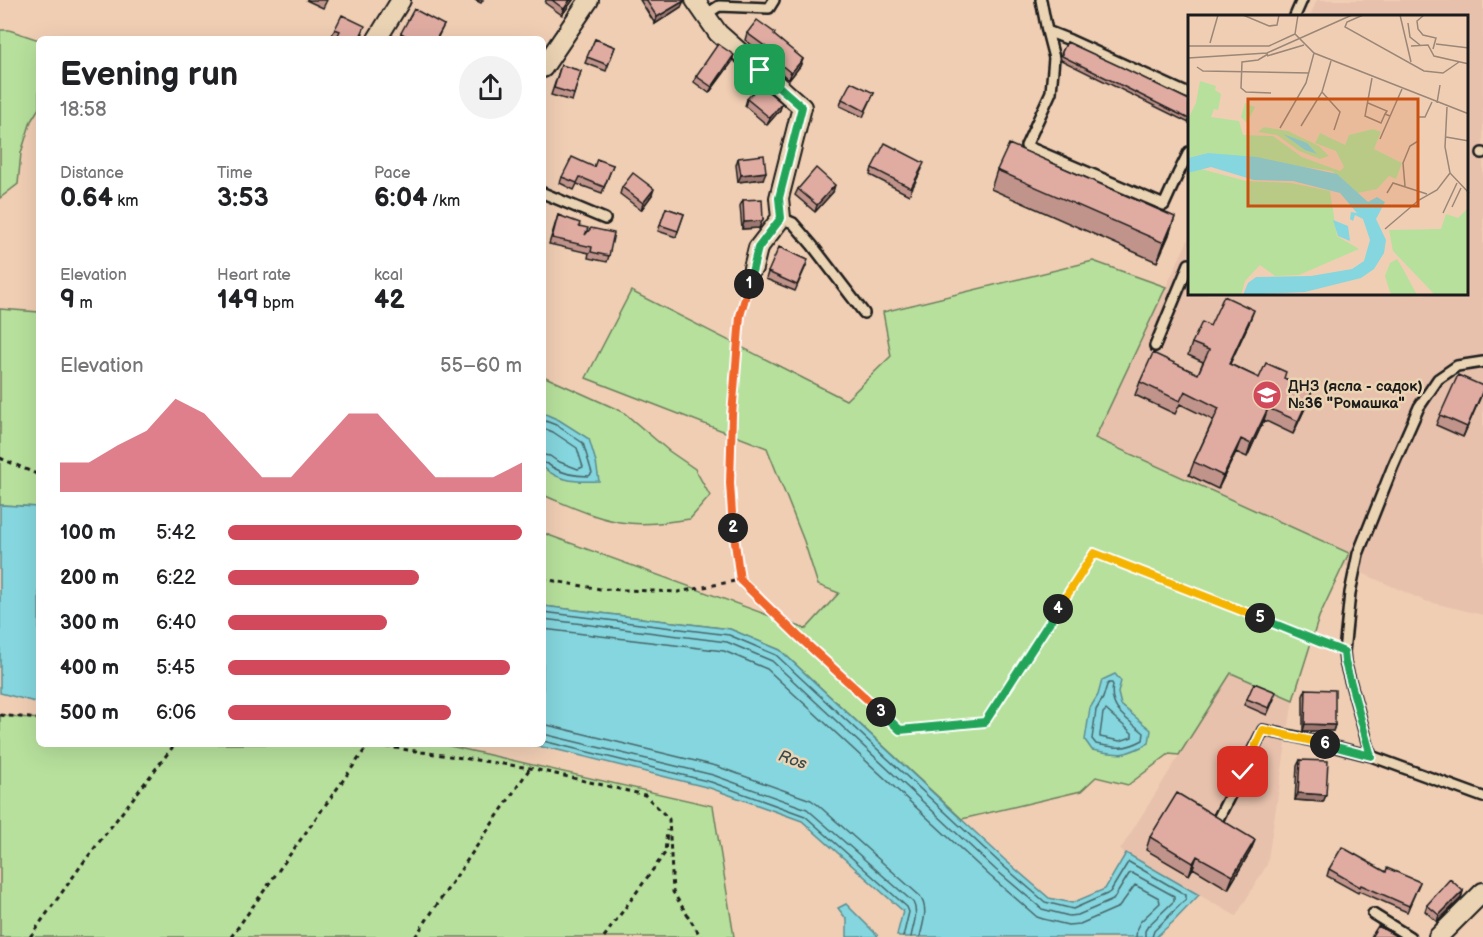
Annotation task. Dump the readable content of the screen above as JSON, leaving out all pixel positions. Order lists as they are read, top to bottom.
{
  "water": ["Ros"],
  "places": {
    "school or university": ["ДНЗ (ясла - садок) №36 \"Ромашка\""]
  },
  "page": {
    "heading": ["Evening run", "18:58"],
    "stats": [
      ["Distance", "0.64 km"],
      ["Time", "3:53"],
      ["Pace", "6:04 /km"],
      ["Elevation", "9 m"],
      ["Heart rate", "149 bpm"],
      ["kcal", "42"]
    ],
    "pins": [
      "1",
      "2",
      "4",
      "5",
      "3",
      "6"
    ],
    "chart": ["Elevation", "55–60 m"],
    "list": [
      {
        "name": "100 m",
        "note": "5:42"
      },
      {
        "name": "200 m",
        "note": "6:22"
      },
      {
        "name": "300 m",
        "note": "6:40"
      },
      {
        "name": "400 m",
        "note": "5:45"
      },
      {
        "name": "500 m",
        "note": "6:06"
      }
    ]
  }
}
